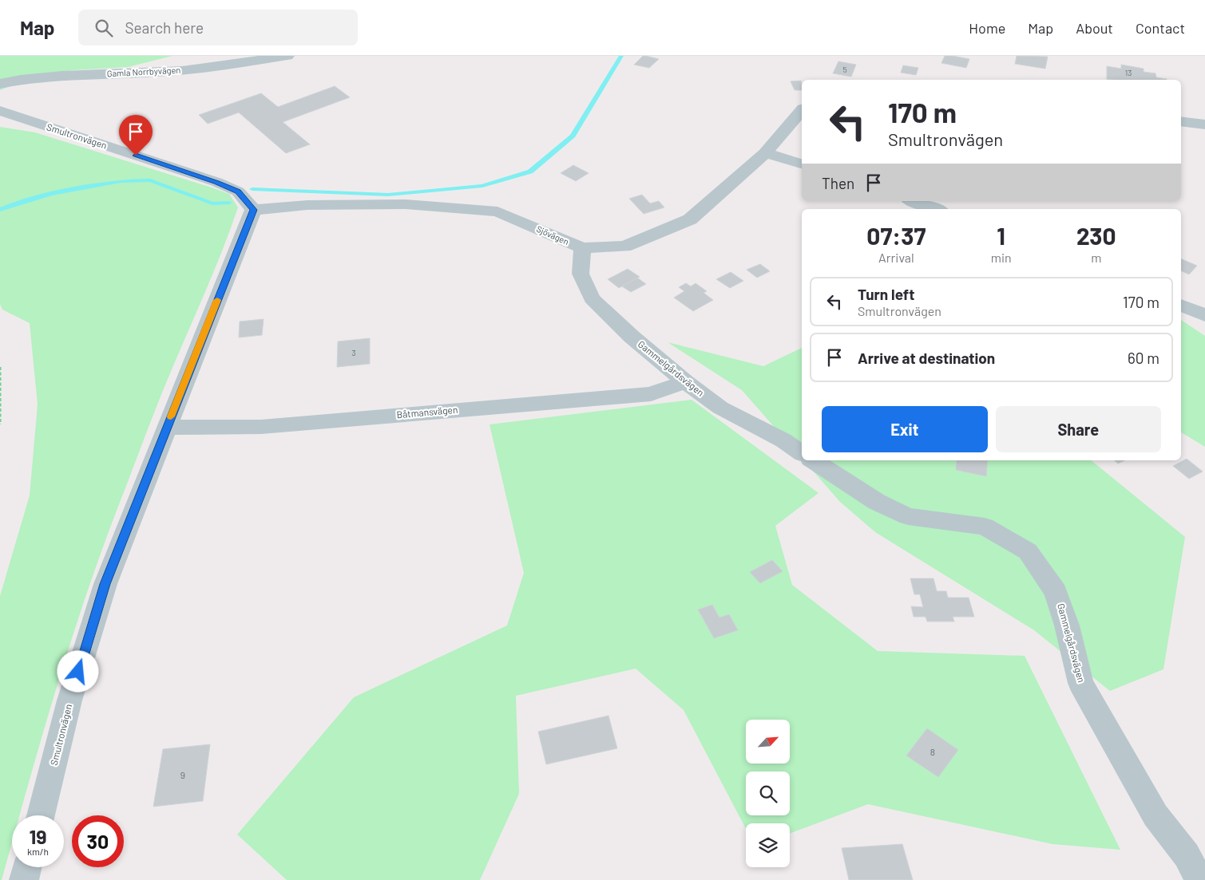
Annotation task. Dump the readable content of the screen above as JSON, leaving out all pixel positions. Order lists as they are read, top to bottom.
{
  "streets": {
    "street": [
      "Gamla Norrbyvägen",
      "Smultronvägen",
      "Sjövägen",
      "Gammelgårdsvägen",
      "Båtmansvägen"
    ]
  },
  "crossings": [
    ["Smultronvägen", "Sjövägen"],
    ["Smultronvägen", "Båtmansvägen"],
    ["Sjövägen", "Gammelgårdsvägen"],
    ["Gammelgårdsvägen", "Båtmansvägen"]
  ],
  "house_numbers": [
    "5",
    "13",
    "3",
    "8",
    "9"
  ],
  "north": "top right",
  "page": {
    "header": "Map",
    "search": "Search here",
    "nav": [
      "Home",
      "Map",
      "About",
      "Contact"
    ],
    "turn": ["170 m", "Smultronvägen"],
    "then": "Then",
    "eta": [
      "07:37",
      "Arrival",
      "1",
      "min",
      "230",
      "m"
    ],
    "list": [
      {
        "name": "Turn left",
        "note": "Smultronvägen",
        "value": "170 m"
      },
      {
        "name": "Arrive at destination",
        "value": "60 m"
      }
    ],
    "buttons": ["Exit", "Share"],
    "speed": "19 km/h",
    "limit": "30"
  }
}
